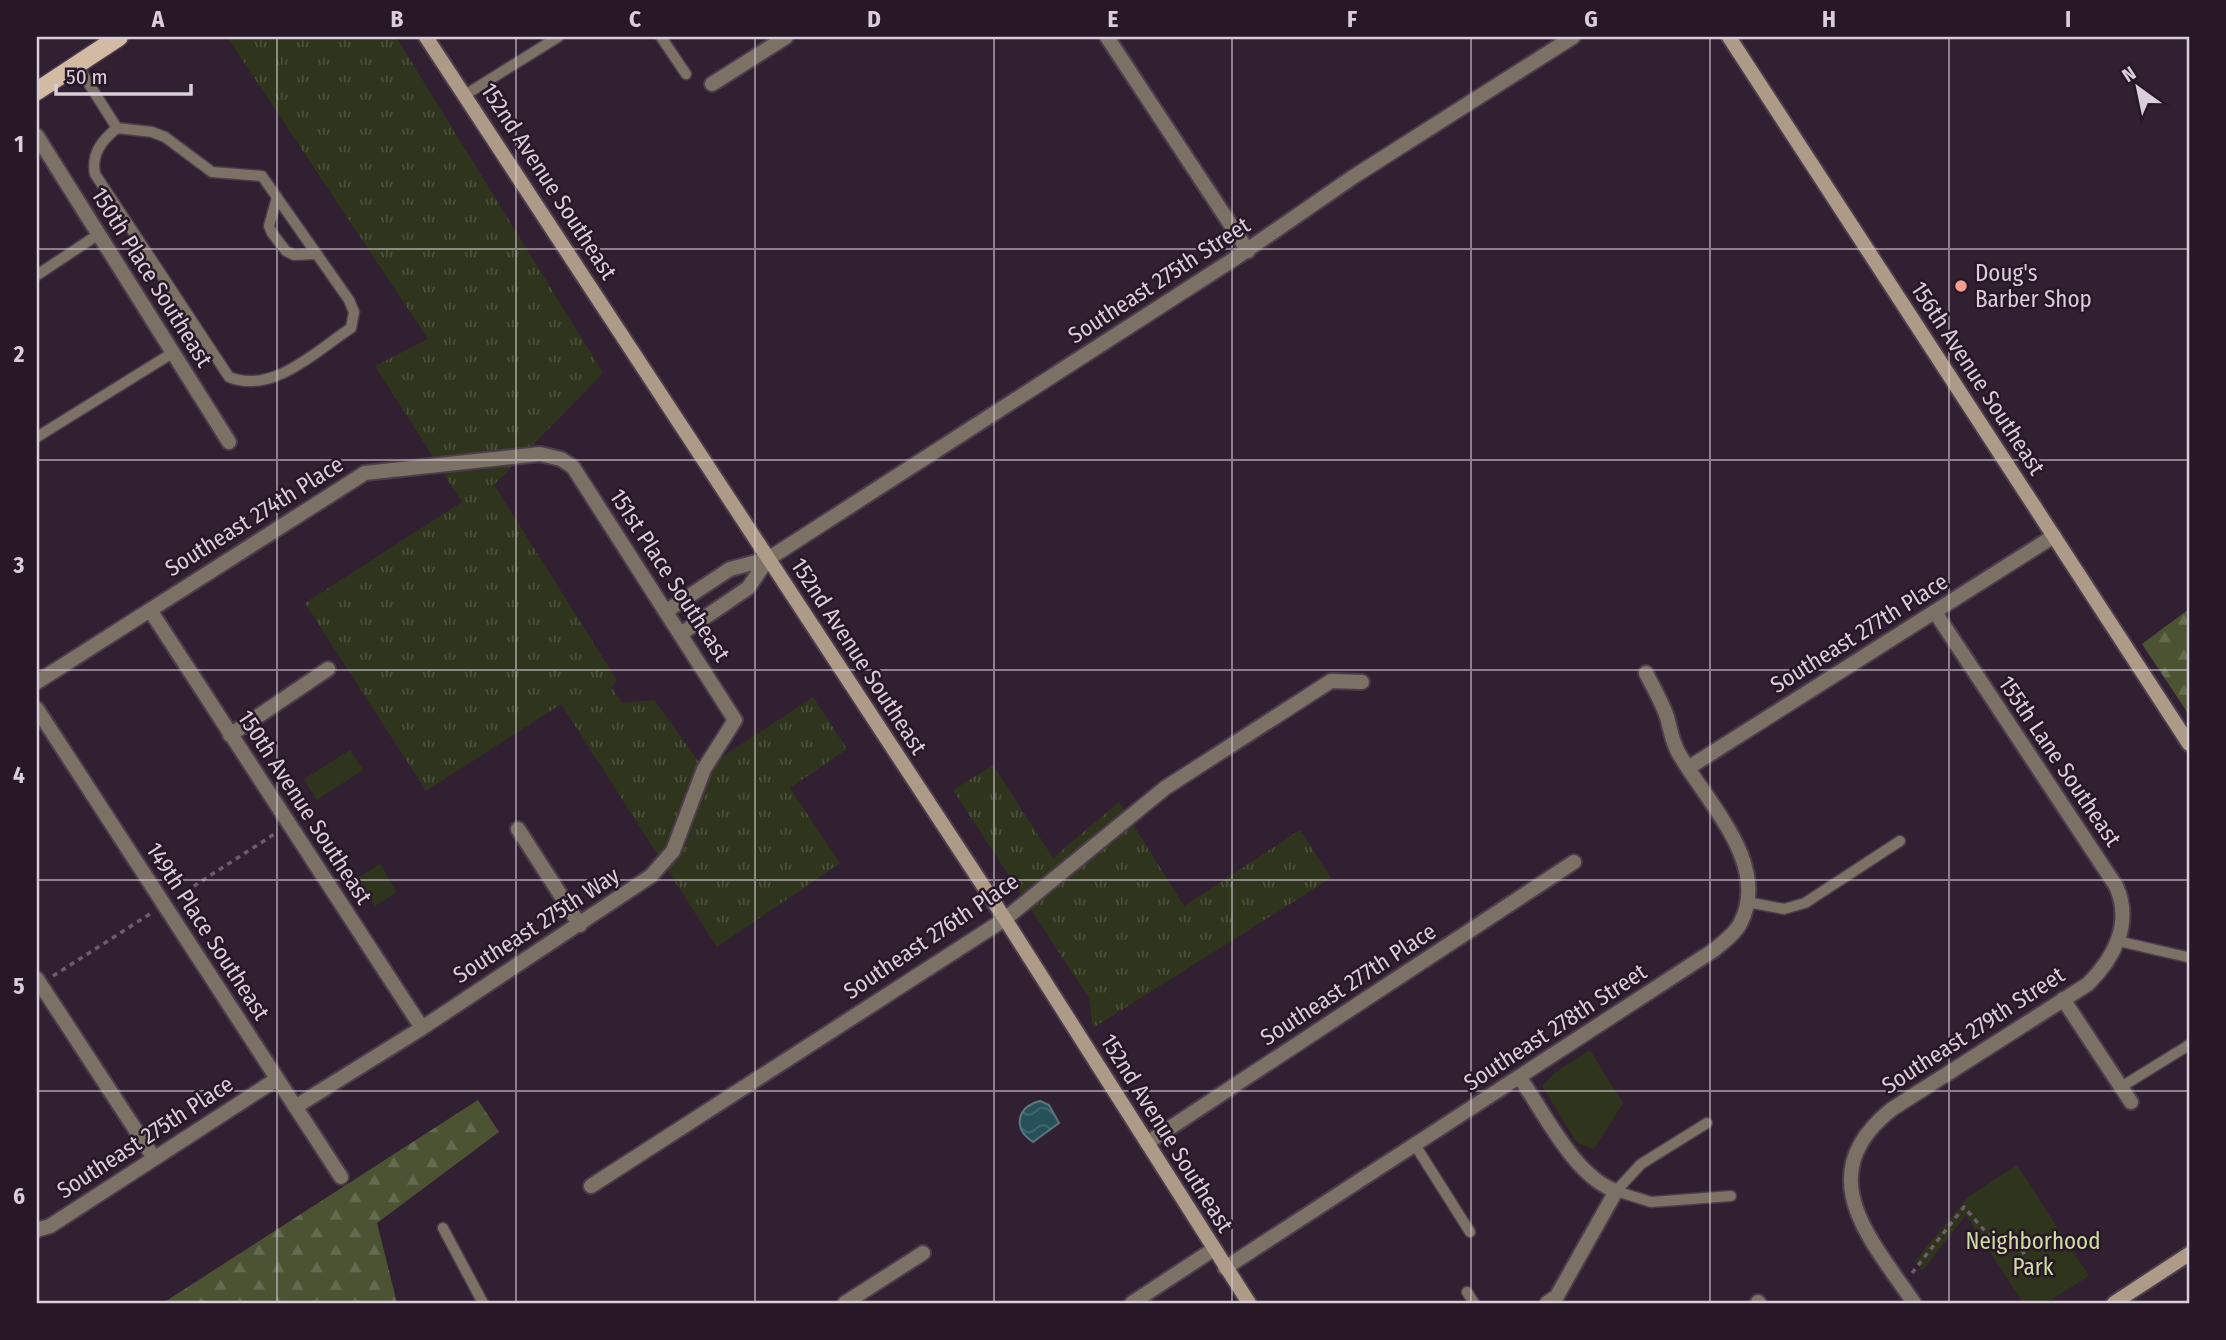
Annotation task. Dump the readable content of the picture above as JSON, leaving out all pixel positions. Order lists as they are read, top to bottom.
{
  "streets": {
    "street": [
      "152nd Avenue Southeast",
      "150th Place Southeast",
      "Southeast 275th Street",
      "156th Avenue Southeast",
      "Southeast 274th Place",
      "151st Place Southeast",
      "Southeast 277th Place",
      "155th Lane Southeast",
      "150th Avenue Southeast",
      "Southeast 275th Way",
      "149th Place Southeast",
      "Southeast 276th Place",
      "Southeast 278th Street",
      "Southeast 279th Street",
      "Southeast 275th Place"
    ]
  },
  "crossings": [
    ["152nd Avenue Southeast", "Southeast 275th Street"],
    ["152nd Avenue Southeast", "Southeast 277th Place"],
    ["152nd Avenue Southeast", "Southeast 276th Place"],
    ["152nd Avenue Southeast", "Southeast 278th Street"],
    ["Southeast 275th Street", "151st Place Southeast"],
    ["156th Avenue Southeast", "Southeast 277th Place"],
    ["Southeast 274th Place", "151st Place Southeast"],
    ["Southeast 274th Place", "150th Avenue Southeast"],
    ["151st Place Southeast", "Southeast 275th Way"],
    ["Southeast 277th Place", "155th Lane Southeast"],
    ["155th Lane Southeast", "Southeast 279th Street"],
    ["150th Avenue Southeast", "Southeast 275th Way"],
    ["Southeast 275th Way", "149th Place Southeast"],
    ["149th Place Southeast", "Southeast 275th Place"]
  ],
  "parks": ["Neighborhood Park"],
  "places": ["Doug's Barber Shop"],
  "scale_bar": "50 m",
  "north": "top left",
  "grid": {
    "columns": [
      "A",
      "B",
      "C",
      "D",
      "E",
      "F",
      "G",
      "H",
      "I"
    ],
    "rows": [
      "1",
      "2",
      "3",
      "4",
      "5",
      "6"
    ]
  }
}
